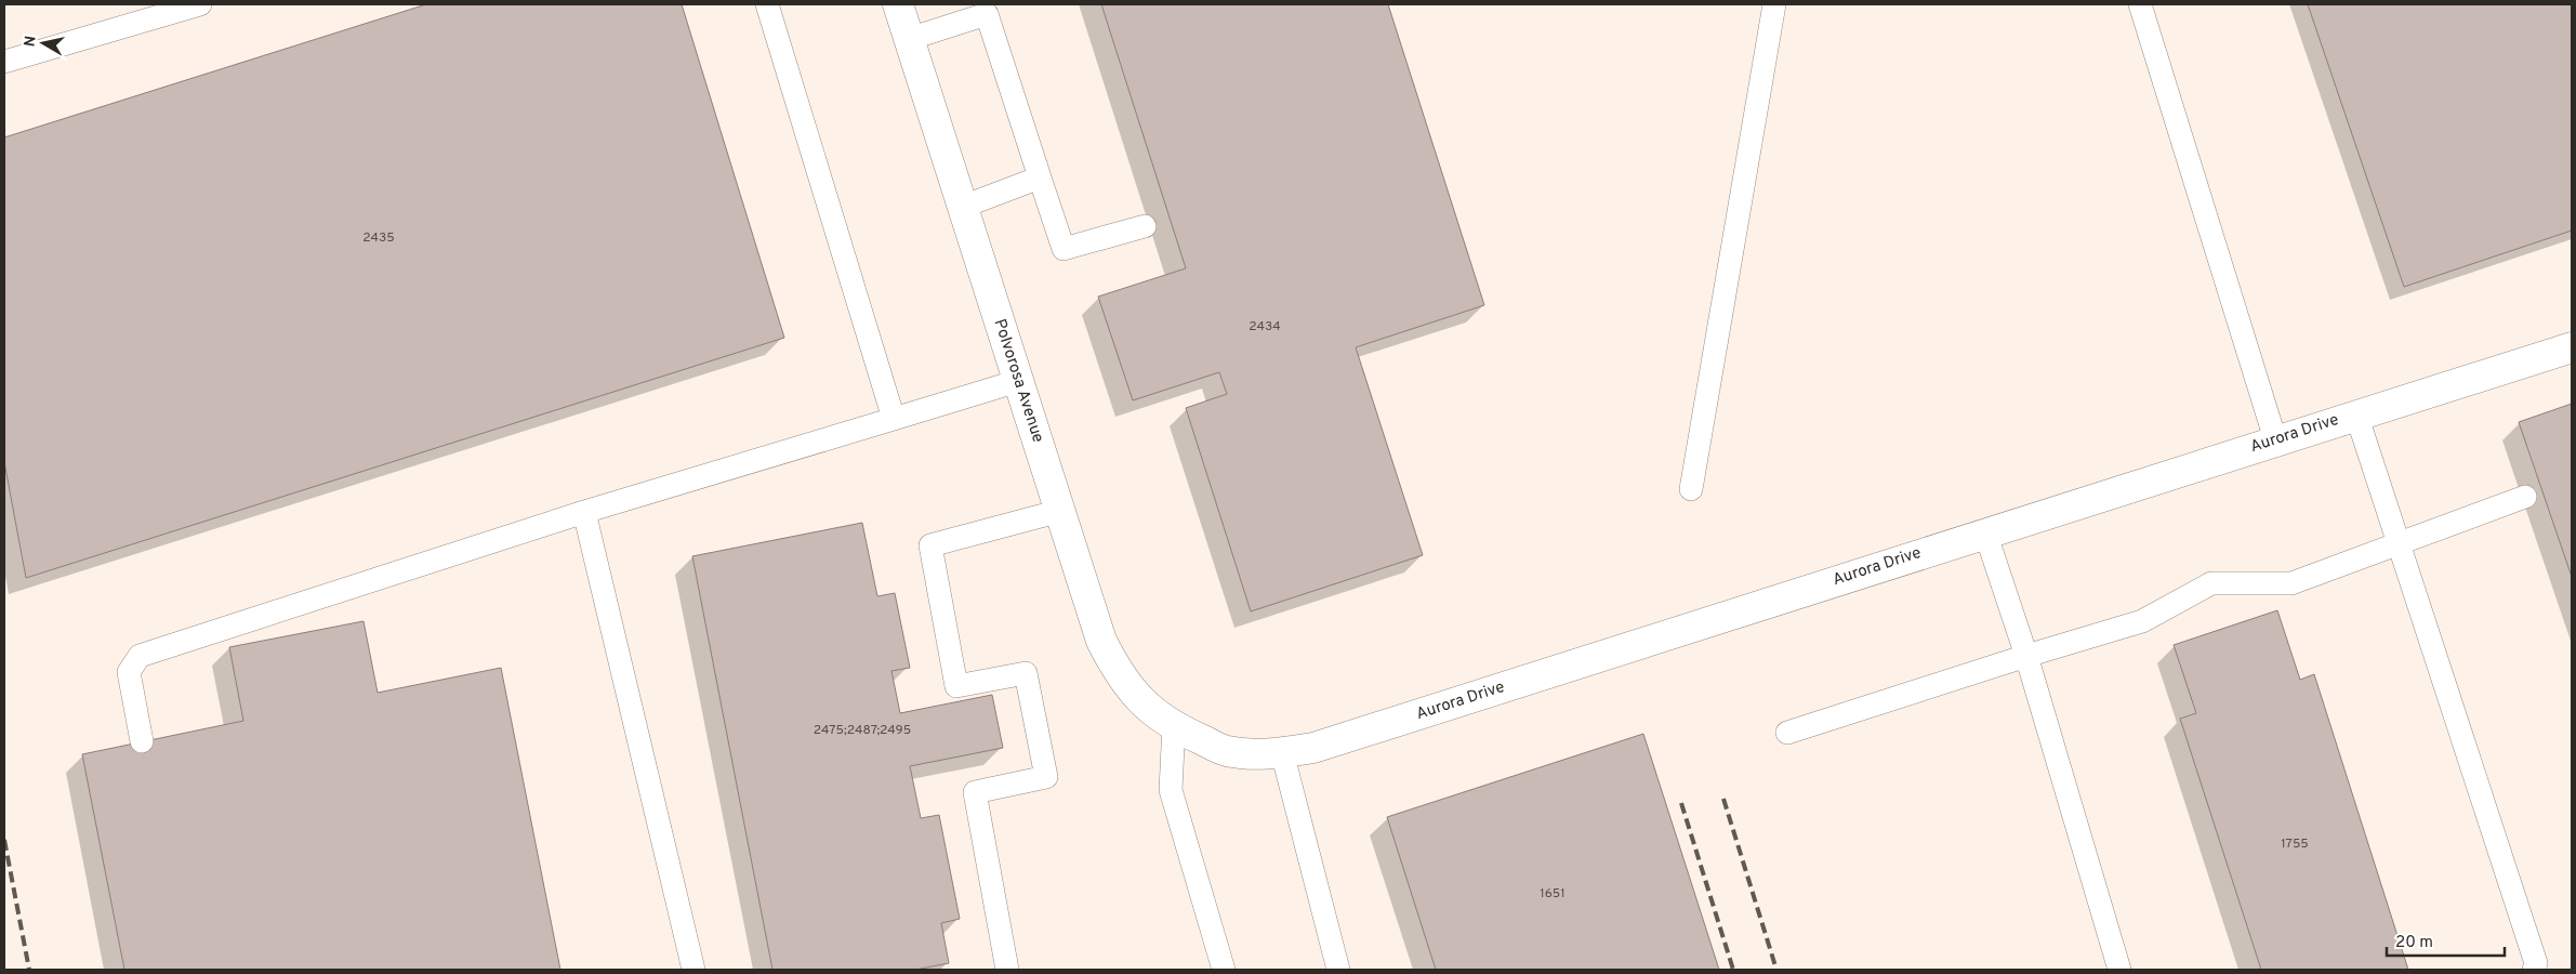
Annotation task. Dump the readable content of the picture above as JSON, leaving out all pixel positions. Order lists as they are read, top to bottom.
{
  "streets": {
    "street": ["Polvorosa Avenue", "Aurora Drive"]
  },
  "crossings": [
    ["Polvorosa Avenue", "Aurora Drive"]
  ],
  "house_numbers": [
    "2435",
    "2434",
    "2475;2487;2495",
    "1755",
    "1651"
  ],
  "scale_bar": "20 m",
  "north": "left"
}
